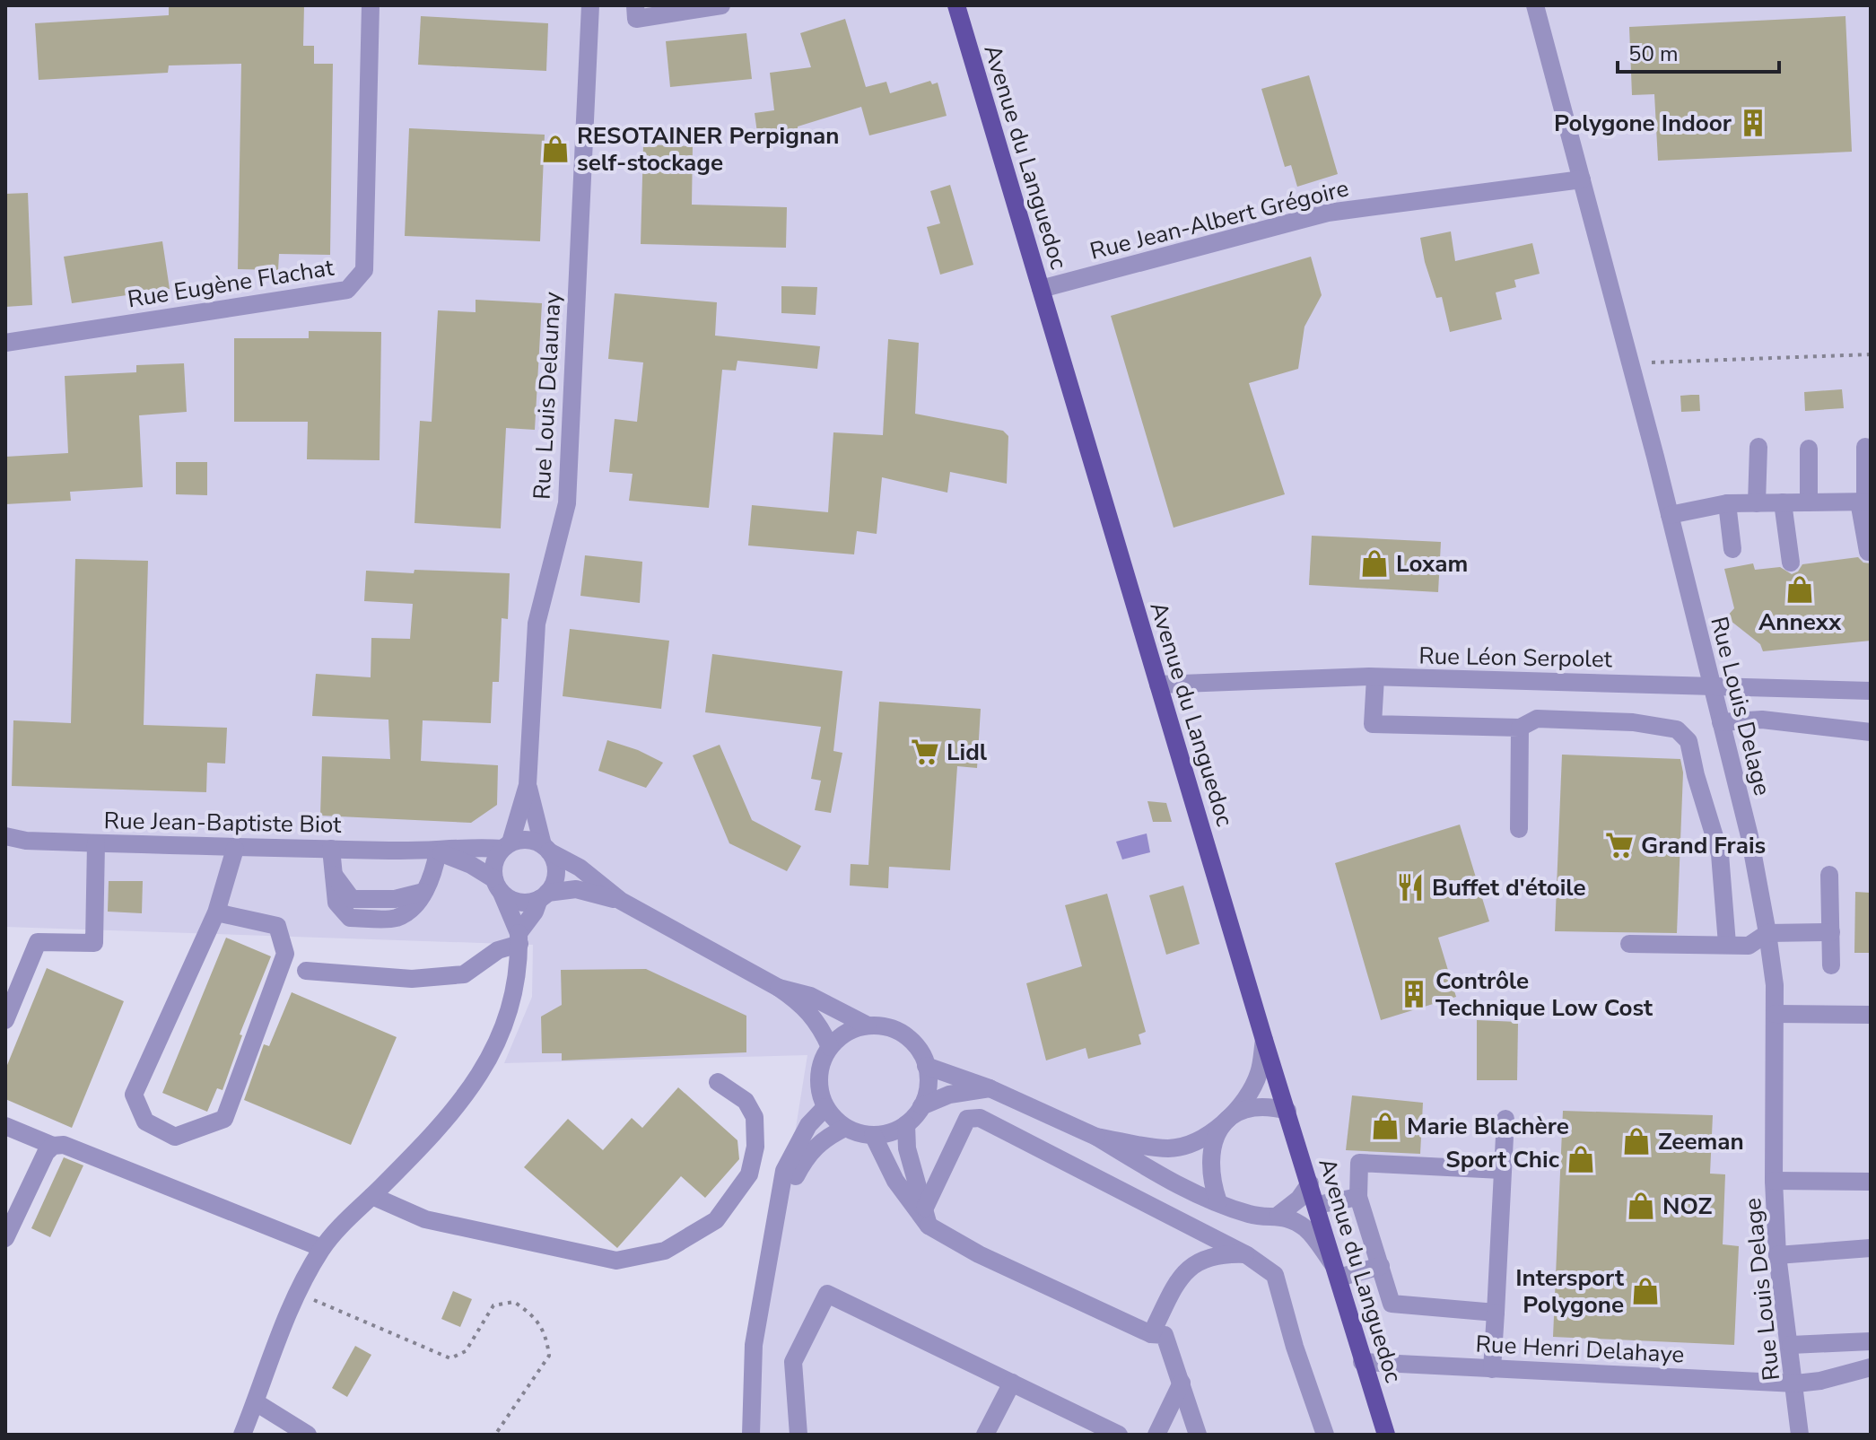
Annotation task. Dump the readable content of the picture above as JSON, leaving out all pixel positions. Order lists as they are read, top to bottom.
{
  "streets": {
    "main road": ["Avenue du Languedoc"],
    "street": [
      "Rue Jean-Albert Grégoire",
      "Rue Eugène Flachat",
      "Rue Louis Delaunay",
      "Rue Léon Serpolet",
      "Rue Louis Delage",
      "Rue Jean-Baptiste Biot",
      "Rue Henri Delahaye"
    ]
  },
  "crossings": [
    ["Avenue du Languedoc", "Rue Jean-Albert Grégoire"],
    ["Avenue du Languedoc", "Rue Léon Serpolet"],
    ["Avenue du Languedoc", "Rue Henri Delahaye"],
    ["Rue Jean-Albert Grégoire", "Rue Louis Delage"],
    ["Rue Louis Delaunay", "Rue Jean-Baptiste Biot"],
    ["Rue Léon Serpolet", "Rue Louis Delage"],
    ["Rue Louis Delage", "Rue Henri Delahaye"]
  ],
  "places": {
    "building": ["Polygone Indoor", "Contrôle Technique Low Cost"],
    "shop": [
      "RESOTAINER Perpignan self-stockage",
      "Loxam",
      "Annexx",
      "Marie Blachère",
      "Zeeman",
      "Sport Chic",
      "NOZ",
      "Intersport Polygone"
    ],
    "supermarket": ["Lidl", "Grand Frais"],
    "restaurant": ["Buffet d'étoile"]
  },
  "scale_bar": "50 m"
}
